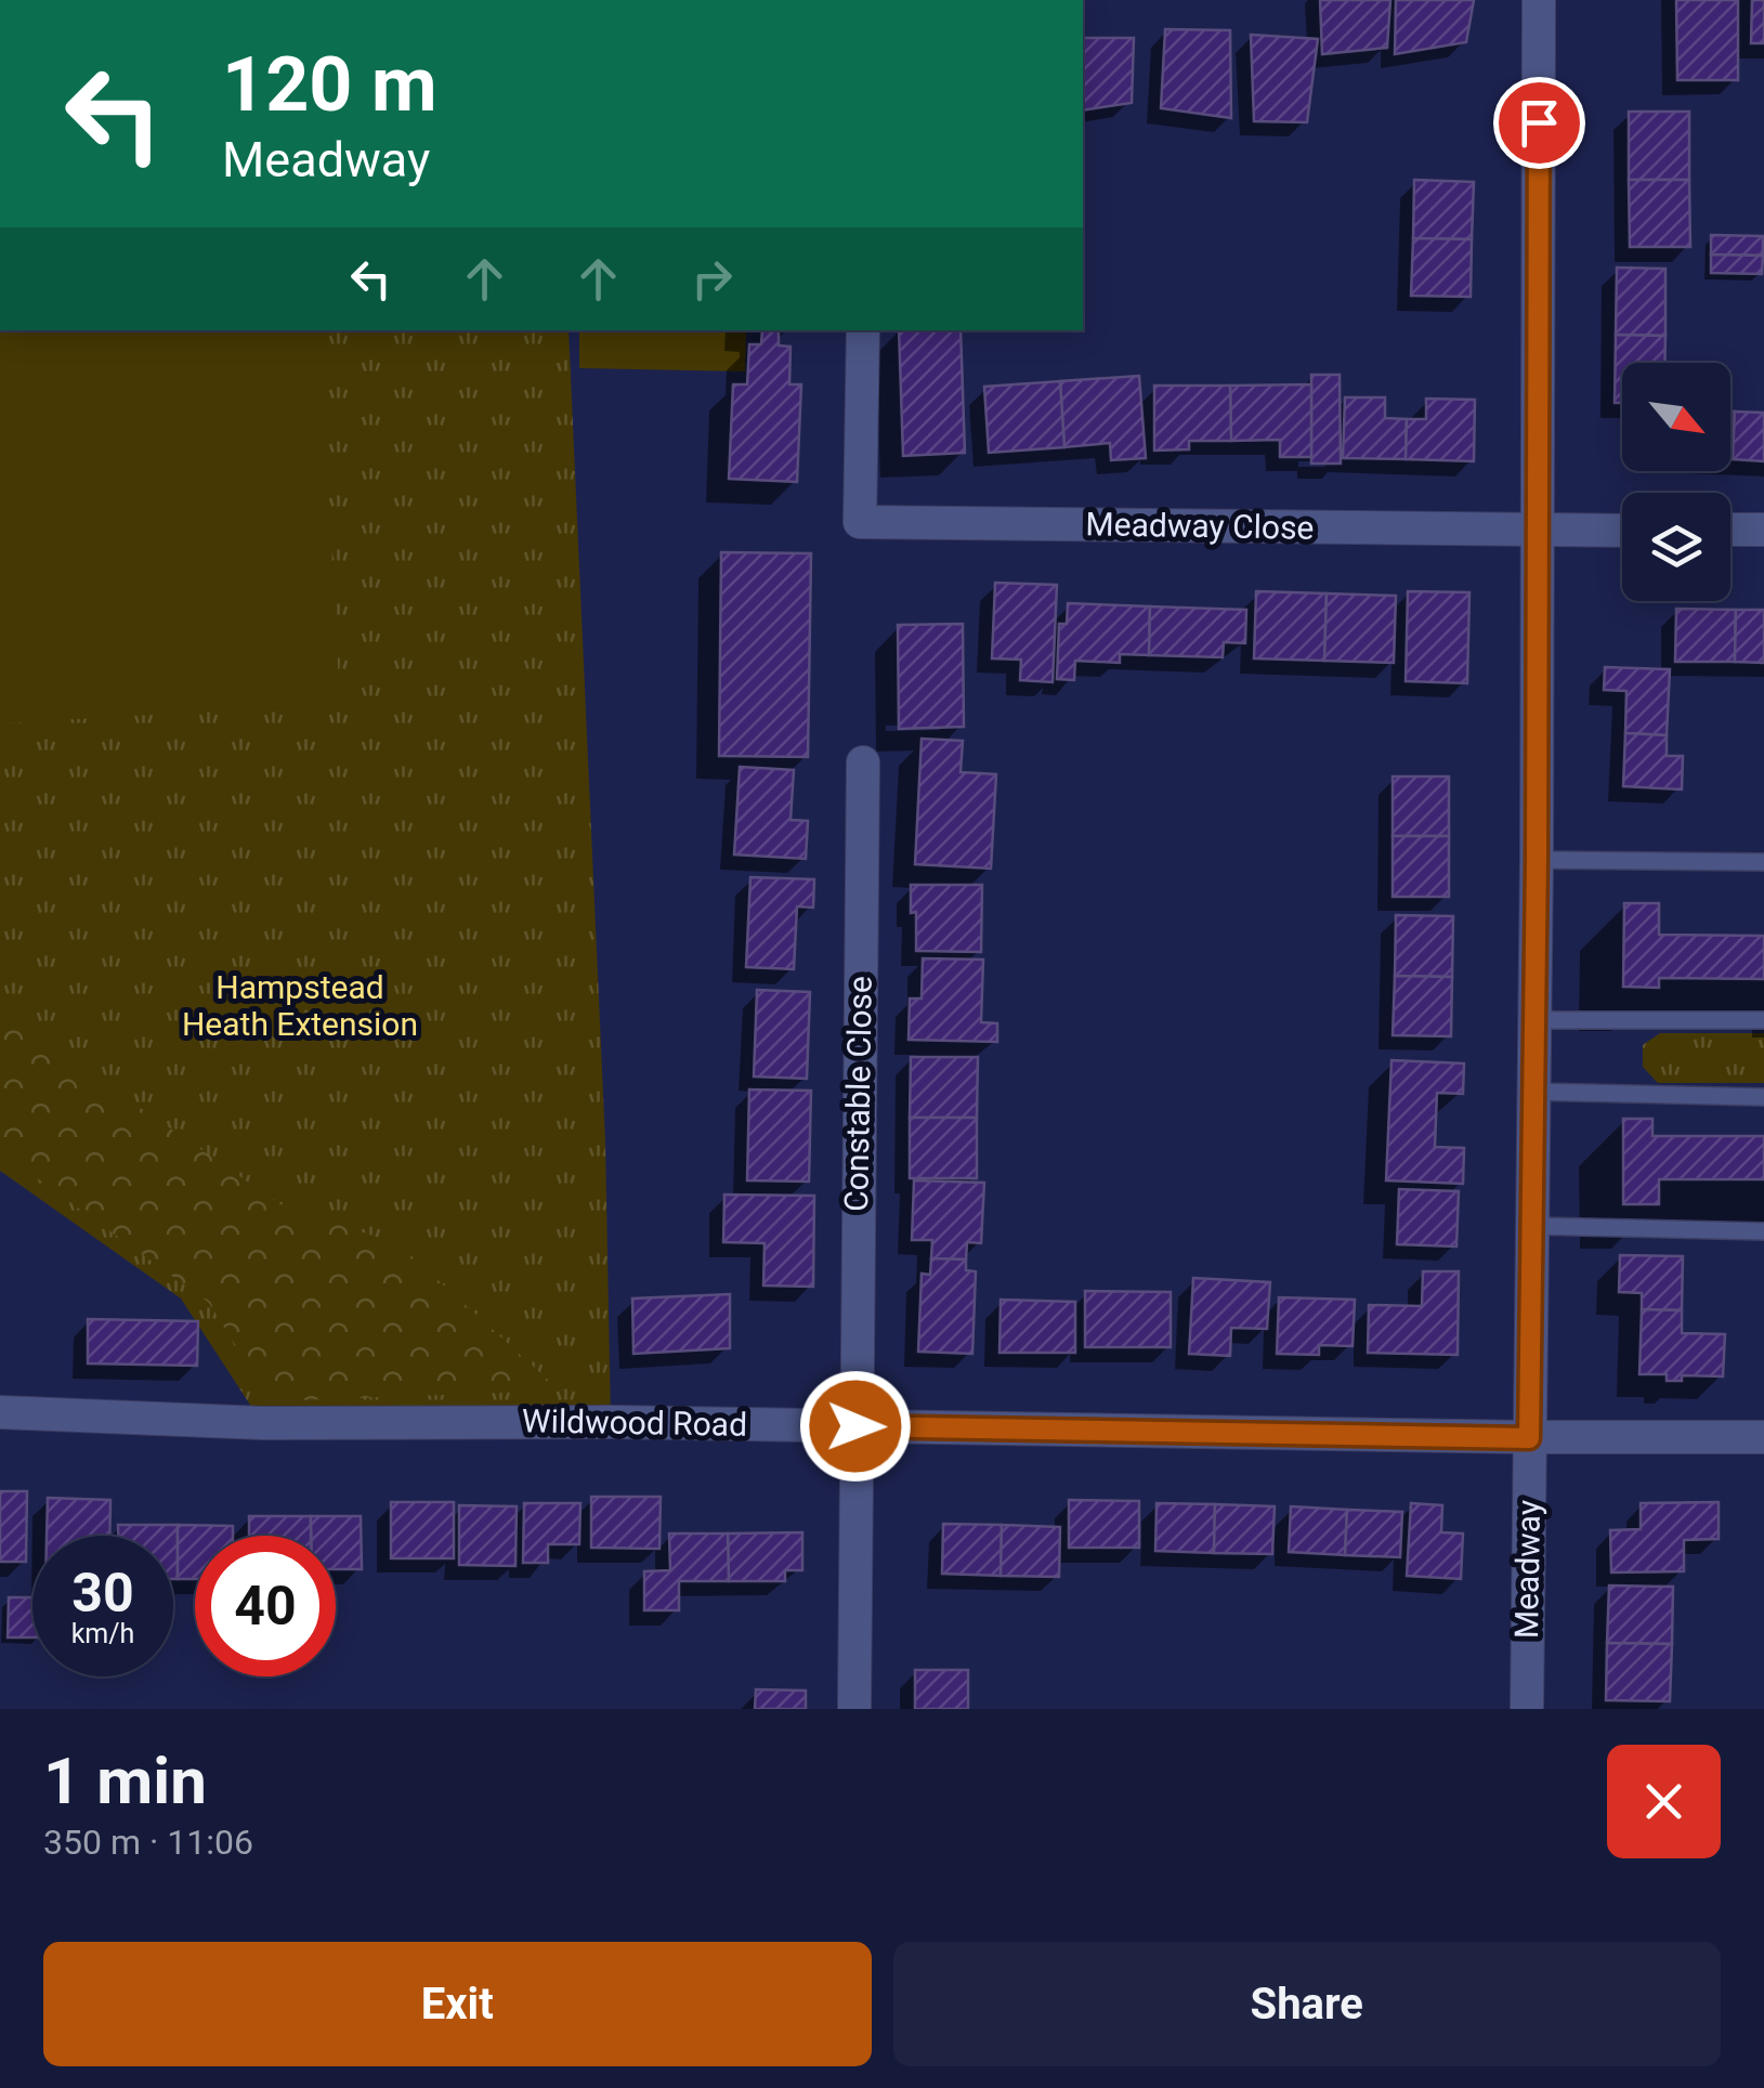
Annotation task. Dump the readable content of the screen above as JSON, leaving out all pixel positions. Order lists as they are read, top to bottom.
{
  "streets": {
    "street": [
      "Meadway Close",
      "Constable Close",
      "Wildwood Road",
      "Meadway"
    ]
  },
  "crossings": [
    ["Meadway Close", "Meadway"],
    ["Constable Close", "Wildwood Road"],
    ["Wildwood Road", "Meadway"]
  ],
  "parks": ["Hampstead Heath Extension"],
  "north": "bottom right",
  "page": {
    "turn": ["120 m", "Meadway"],
    "speed": "30 km/h",
    "limit": "40",
    "heading": ["1 min", "350 m · 11:06"],
    "buttons": ["Exit", "Share"]
  }
}
